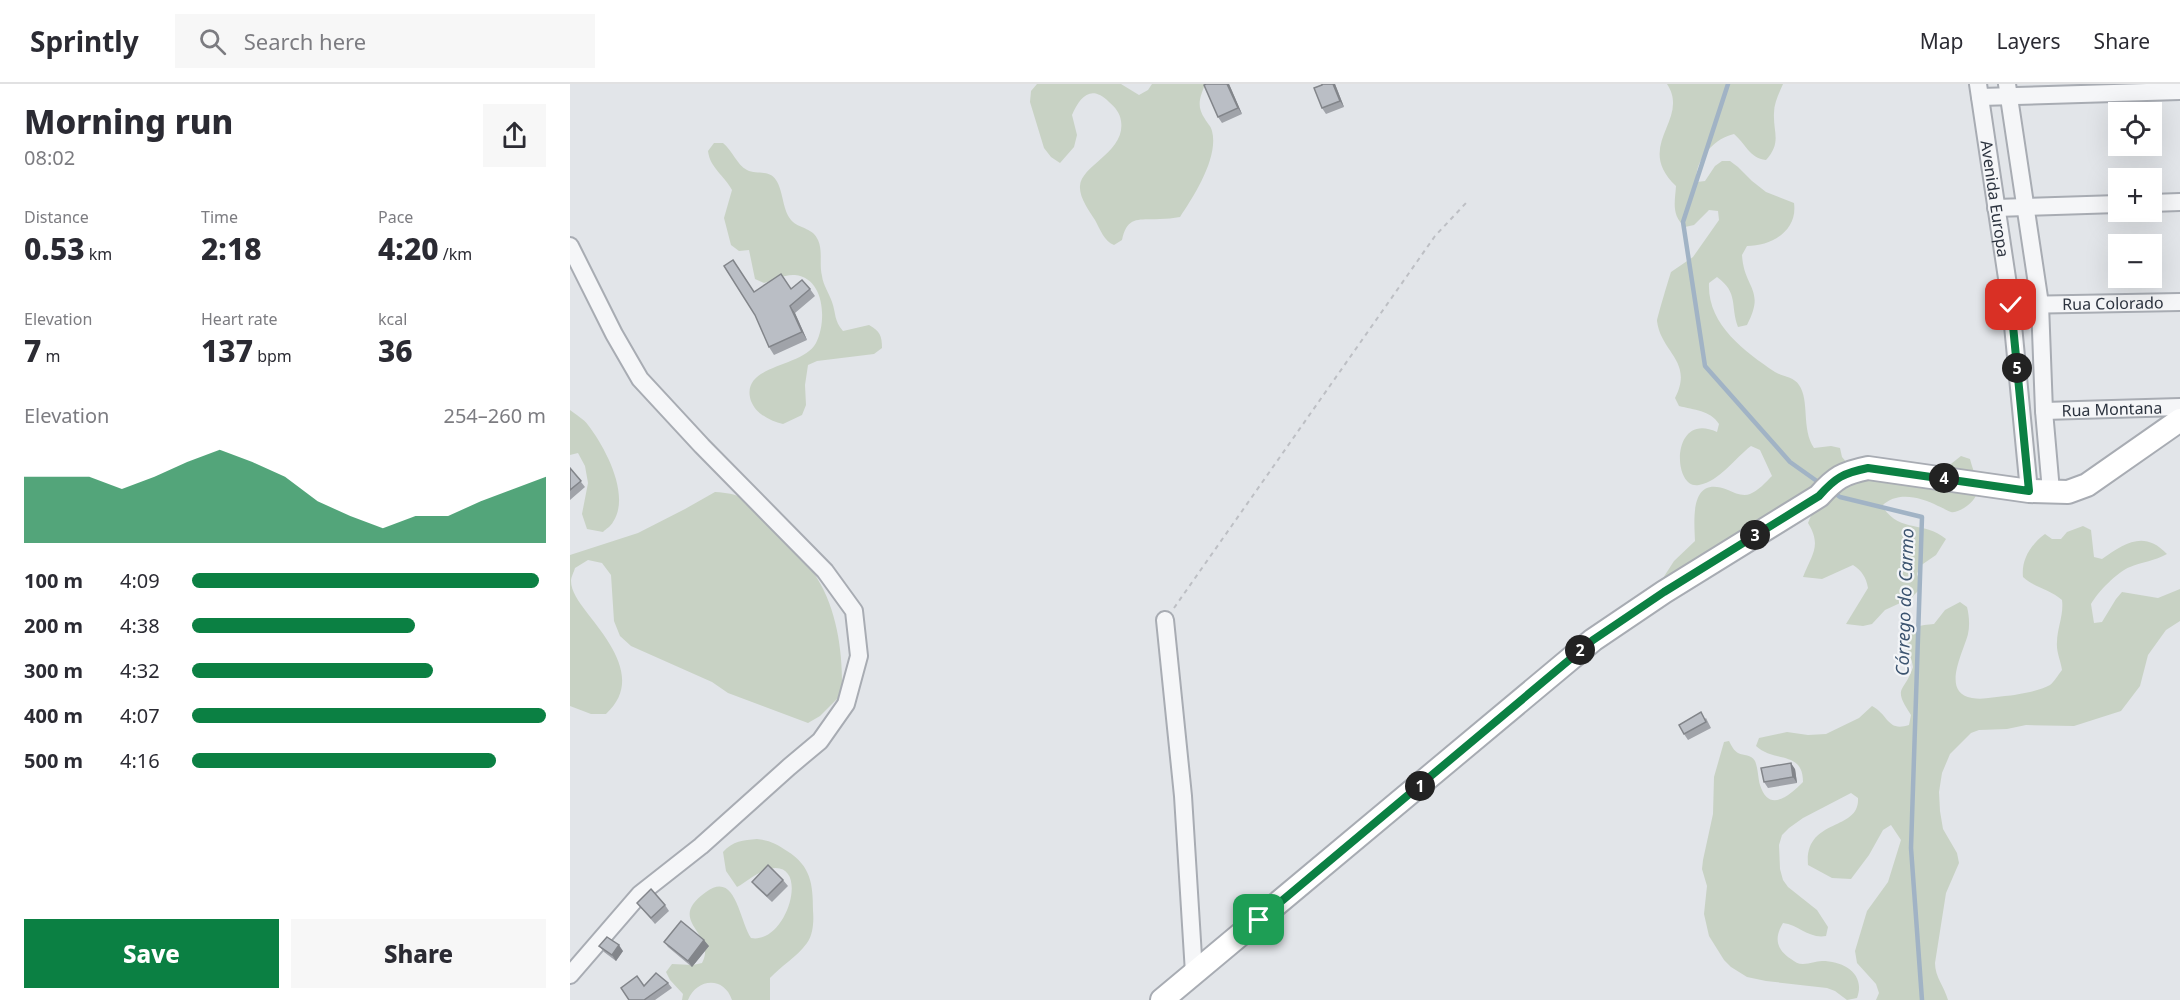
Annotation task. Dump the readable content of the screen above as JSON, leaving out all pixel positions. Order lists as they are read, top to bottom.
{
  "streets": {
    "street": ["Avenida Europa", "Rua Colorado", "Rua Montana"]
  },
  "crossings": [
    ["Avenida Europa", "Rua Colorado"],
    ["Avenida Europa", "Rua Montana"]
  ],
  "water": ["Córrego do Carmo"],
  "page": {
    "header": "Sprintly",
    "search": "Search here",
    "nav": ["Map", "Layers", "Share"],
    "heading": ["Morning run", "08:02"],
    "map_buttons": ["+", "−"],
    "stats": [
      ["Distance", "0.53 km"],
      ["Time", "2:18"],
      ["Pace", "4:20 /km"],
      ["Elevation", "7 m"],
      ["Heart rate", "137 bpm"],
      ["kcal", "36"]
    ],
    "pins": [
      "5",
      "4",
      "3",
      "2",
      "1"
    ],
    "chart": ["Elevation", "254–260 m"],
    "list": [
      {
        "name": "100 m",
        "note": "4:09"
      },
      {
        "name": "200 m",
        "note": "4:38"
      },
      {
        "name": "300 m",
        "note": "4:32"
      },
      {
        "name": "400 m",
        "note": "4:07"
      },
      {
        "name": "500 m",
        "note": "4:16"
      }
    ],
    "buttons": ["Save", "Share"]
  }
}
